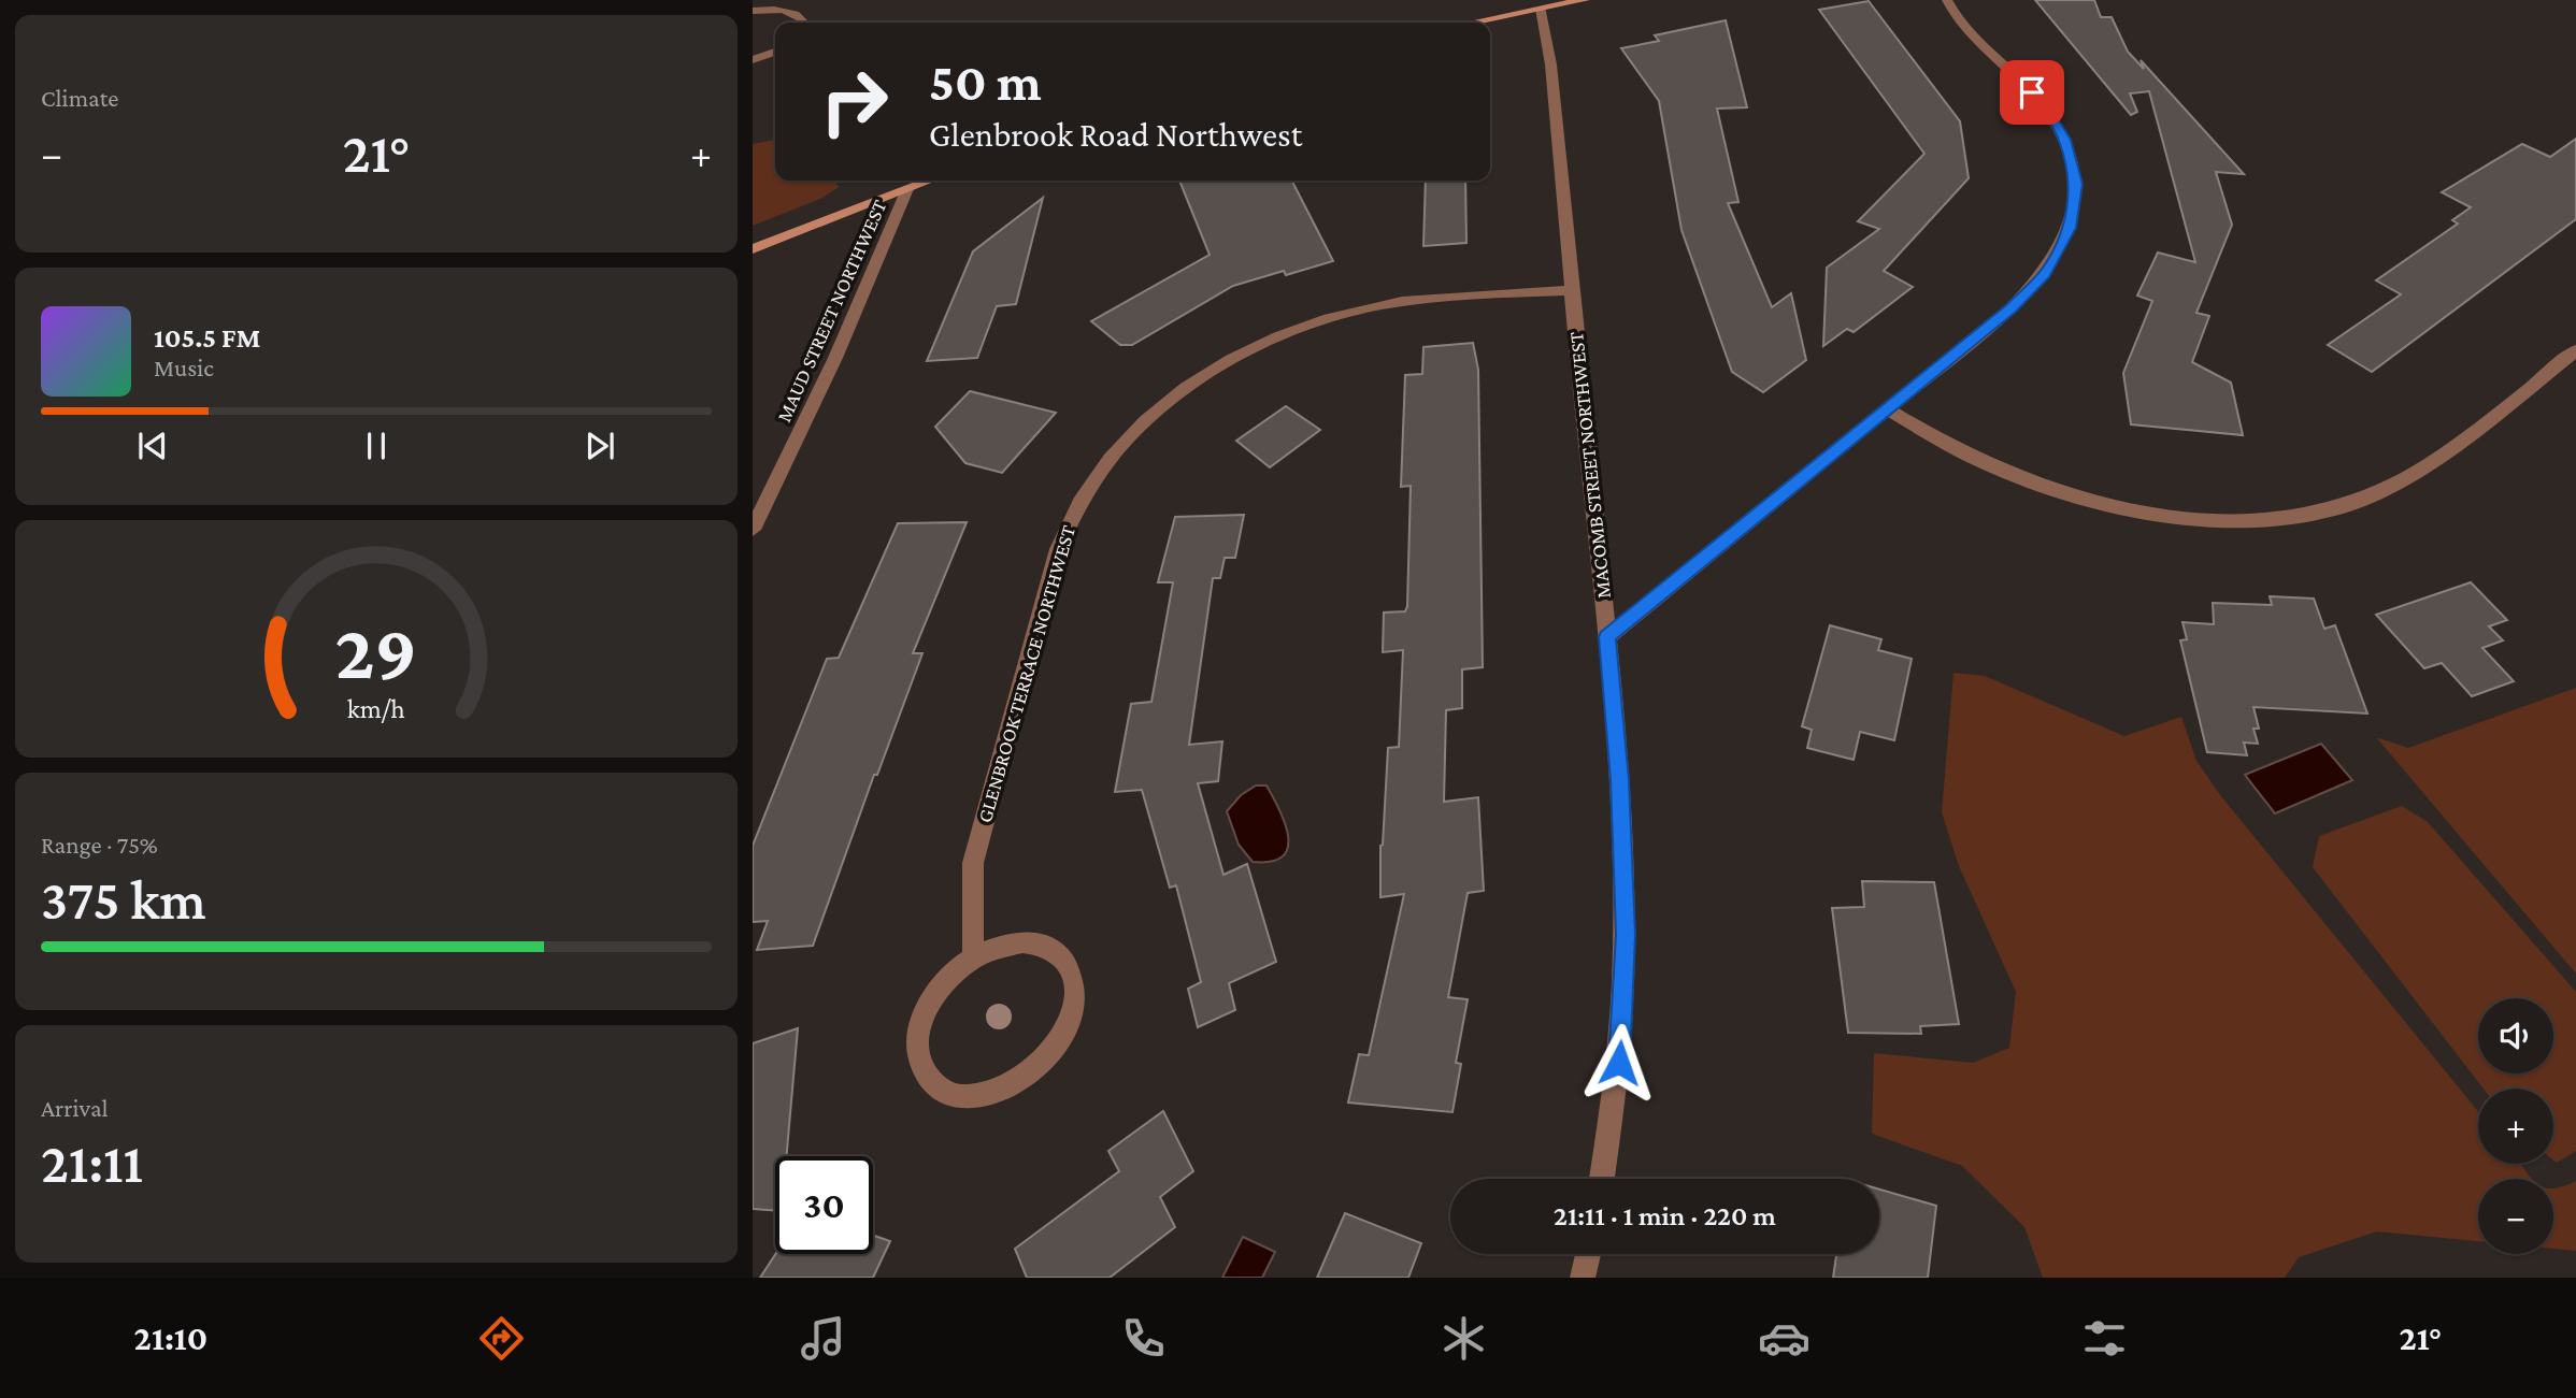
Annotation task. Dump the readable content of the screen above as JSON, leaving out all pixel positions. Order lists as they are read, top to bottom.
{
  "streets": {
    "street": ["MAUD STREET NORTHWEST", "MACOMB STREET NORTHWEST", "GLENBROOK TERRACE NORTHWEST"]
  },
  "crossings": [
    ["MACOMB STREET NORTHWEST", "GLENBROOK TERRACE NORTHWEST"]
  ],
  "page": {
    "tile": [
      "Climate",
      ["Range · 75%", "375 km"],
      ["Arrival", "21:11"]
    ],
    "turn": ["50 m", "Glenbrook Road Northwest"],
    "heat": ["−", "21°", "+"],
    "song": ["105.5 FM", "Music"],
    "map_buttons": ["+", "−"],
    "limit": "30",
    "trip": "21:11 · 1 min · 220 m",
    "tabs": ["21:10", "21°"],
    "gauge": ["29", "km/h"]
  }
}
